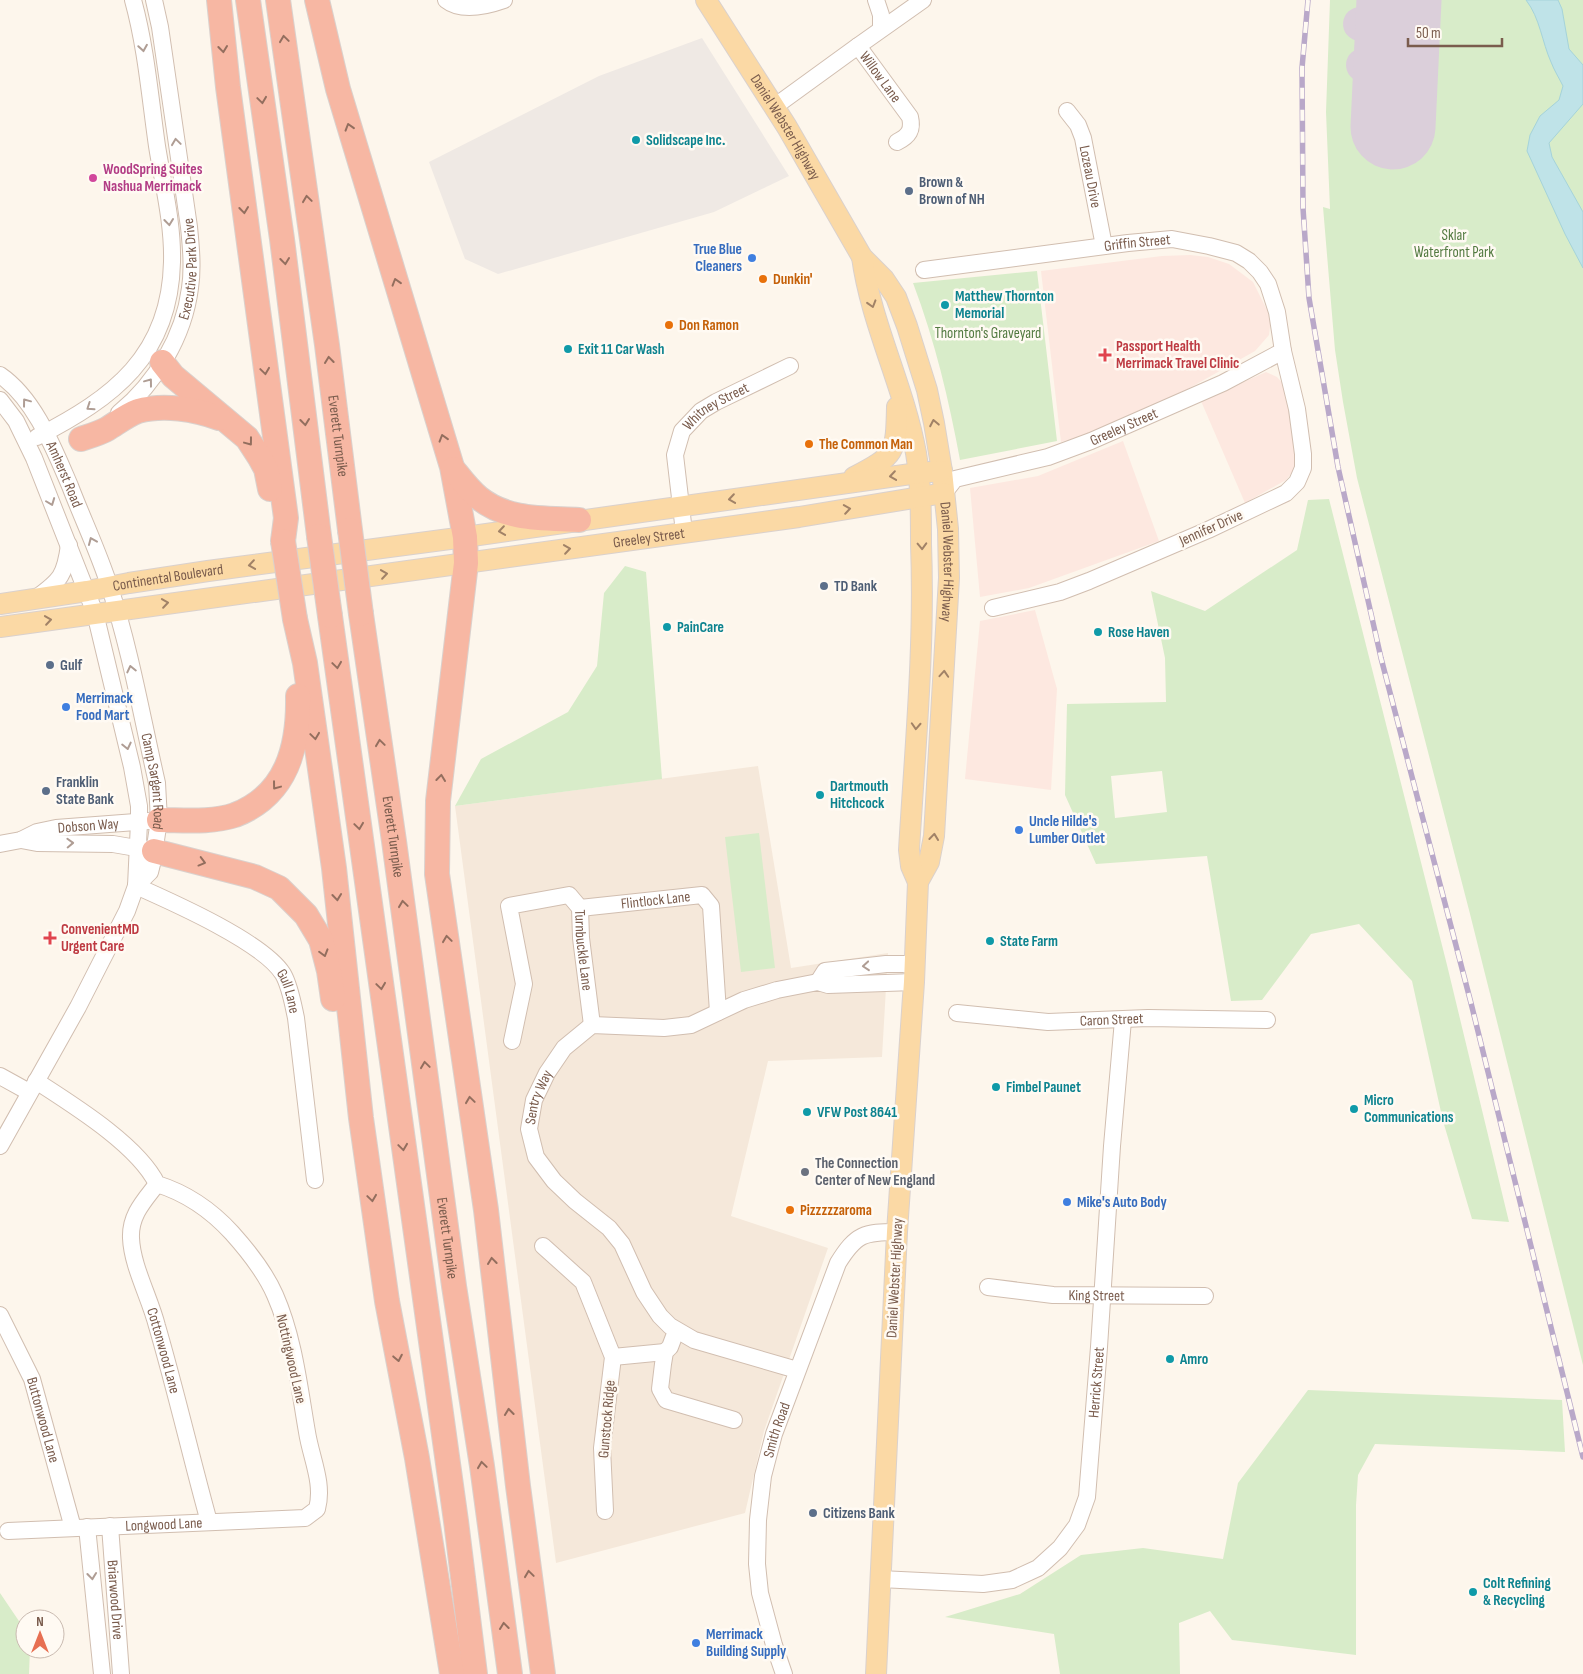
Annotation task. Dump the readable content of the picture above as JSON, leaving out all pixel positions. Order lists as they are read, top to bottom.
{
  "streets": {
    "highway": ["Everett Turnpike"],
    "main road": ["Daniel Webster Highway", "Greeley Street", "Continental Boulevard"],
    "street": [
      "Willow Lane",
      "Lozeau Drive",
      "Griffin Street",
      "Executive Park Drive",
      "Whitney Street",
      "Amherst Road",
      "Jennifer Drive",
      "Camp Sargent Road",
      "Dobson Way",
      "Flintlock Lane",
      "Turnbuckle Lane",
      "Gull Lane",
      "Caron Street",
      "Sentry Way",
      "King Street",
      "Cottonwood Lane",
      "Nottingwood Lane",
      "Herrick Street",
      "Gunstock Ridge",
      "Buttonwood Lane",
      "Smith Road",
      "Longwood Lane",
      "Briarwood Drive"
    ]
  },
  "crossings": [
    ["Willow Lane", "Daniel Webster Highway"],
    ["Daniel Webster Highway", "Greeley Street"],
    ["Daniel Webster Highway", "Herrick Street"],
    ["Daniel Webster Highway", "Smith Road"],
    ["Lozeau Drive", "Griffin Street"],
    ["Griffin Street", "Greeley Street"],
    ["Griffin Street", "Jennifer Drive"],
    ["Executive Park Drive", "Amherst Road"],
    ["Whitney Street", "Greeley Street"],
    ["Greeley Street", "Jennifer Drive"],
    ["Greeley Street", "Continental Boulevard"],
    ["Amherst Road", "Continental Boulevard"],
    ["Amherst Road", "Camp Sargent Road"],
    ["Continental Boulevard", "Camp Sargent Road"],
    ["Camp Sargent Road", "Dobson Way"],
    ["Camp Sargent Road", "Gull Lane"],
    ["Flintlock Lane", "Turnbuckle Lane"],
    ["Turnbuckle Lane", "Sentry Way"],
    ["Caron Street", "Herrick Street"],
    ["Sentry Way", "Smith Road"],
    ["King Street", "Herrick Street"],
    ["Cottonwood Lane", "Nottingwood Lane"],
    ["Cottonwood Lane", "Longwood Lane"],
    ["Nottingwood Lane", "Longwood Lane"],
    ["Buttonwood Lane", "Longwood Lane"],
    ["Buttonwood Lane", "Briarwood Drive"],
    ["Longwood Lane", "Briarwood Drive"]
  ],
  "parks": ["Sklar Waterfront Park", "Thornton's Graveyard"],
  "places": {
    "other": [
      "Solidscape Inc.",
      "WoodSpring Suites Nashua Merrimack",
      "Brown & Brown of NH",
      "True Blue Cleaners",
      "Dunkin'",
      "Matthew Thornton Memorial",
      "Don Ramon",
      "Exit 11 Car Wash",
      "The Common Man",
      "TD Bank",
      "PainCare",
      "Rose Haven",
      "Gulf",
      "Merrimack Food Mart",
      "Franklin State Bank",
      "Dartmouth Hitchcock",
      "Uncle Hilde's Lumber Outlet",
      "State Farm",
      "Fimbel Paunet",
      "Micro Communications",
      "VFW Post 8641",
      "The Connection Center of New England",
      "Mike's Auto Body",
      "Pizzzzzaroma",
      "Amro",
      "Citizens Bank",
      "Colt Refining & Recycling",
      "Merrimack Building Supply"
    ],
    "health": ["Passport Health Merrimack Travel Clinic", "ConvenientMD Urgent Care"]
  },
  "scale_bar": "50 m",
  "north": "top"
}
